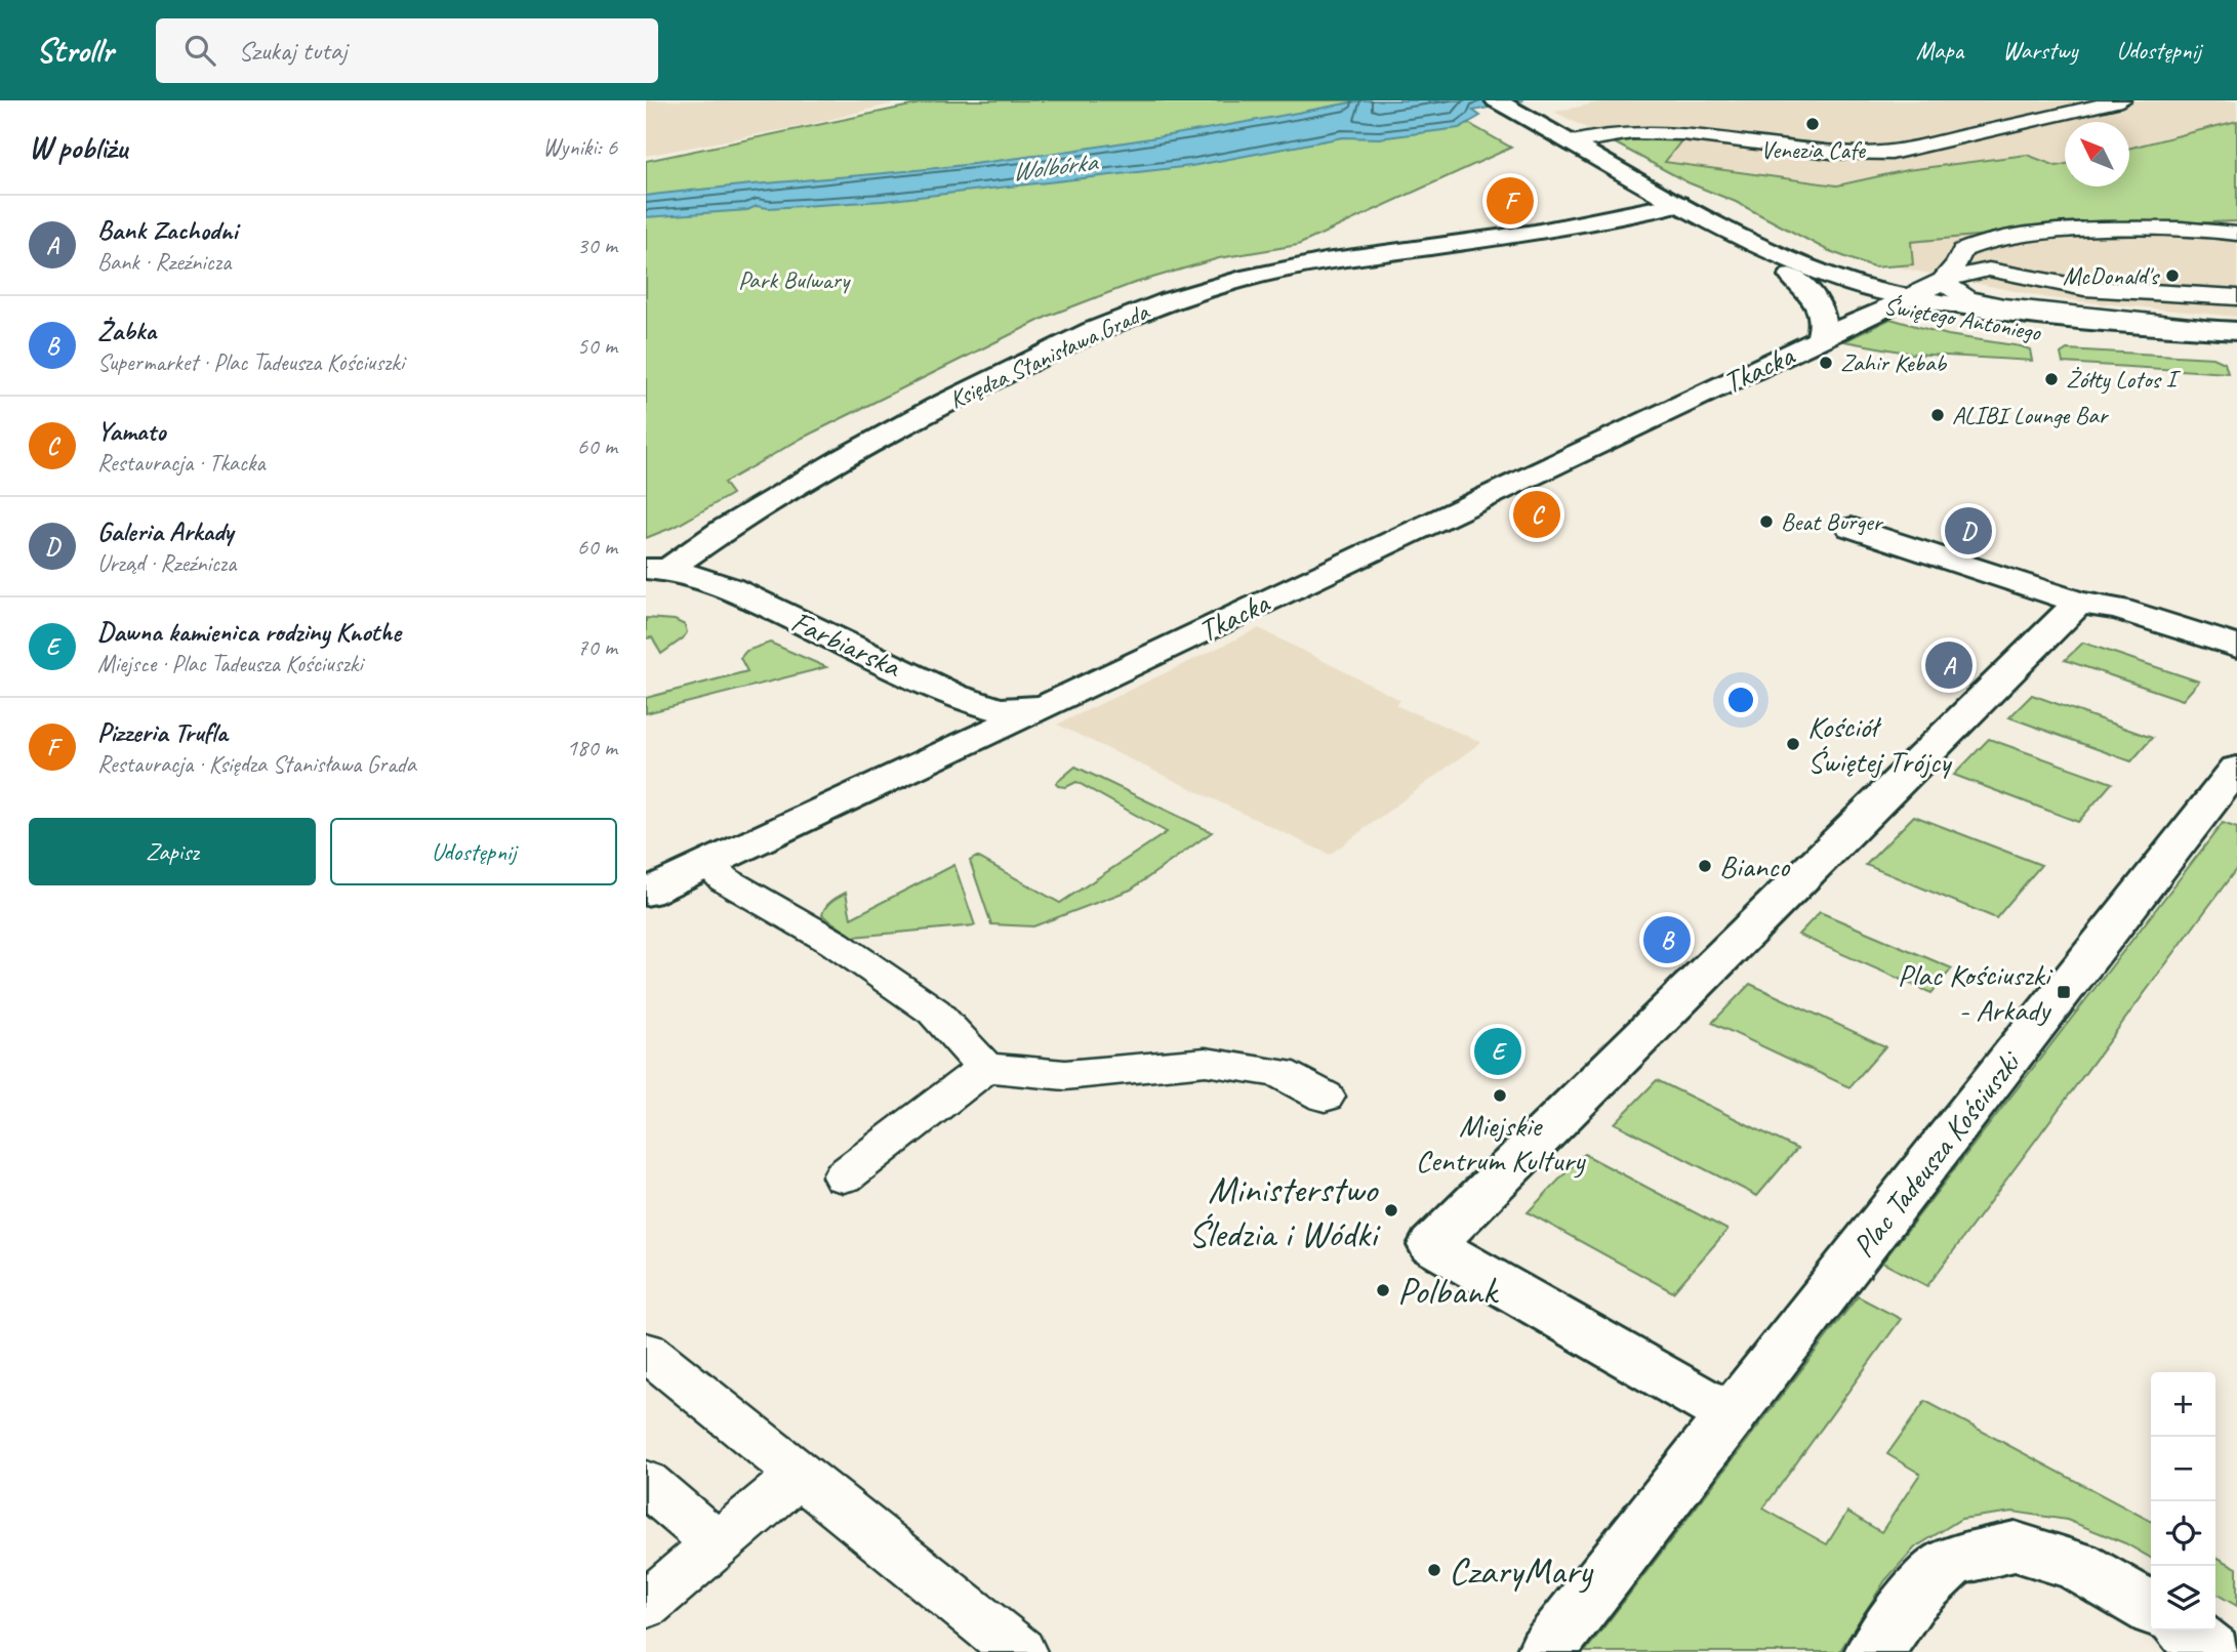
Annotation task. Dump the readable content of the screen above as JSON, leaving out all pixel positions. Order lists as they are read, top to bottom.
{
  "streets": {
    "street": [
      "Świętego Antoniego",
      "Księdza Stanisława Grada",
      "Tkacka",
      "Farbiarska",
      "Plac Tadeusza Kościuszki"
    ]
  },
  "crossings": [
    ["Świętego Antoniego", "Księdza Stanisława Grada"],
    ["Świętego Antoniego", "Tkacka"],
    ["Księdza Stanisława Grada", "Farbiarska"],
    ["Tkacka", "Farbiarska"]
  ],
  "water": ["Wolbórka"],
  "parks": ["Park Bulwary"],
  "places": {
    "other": [
      "Venezia Cafe",
      "McDonald's",
      "Zahir Kebab",
      "Żółty Lotos I",
      "ALIBI Lounge Bar",
      "Beat Burger",
      "Kościół Świętej Trójcy",
      "Bianco",
      "Miejskie Centrum Kultury",
      "Ministerstwo Śledzia i Wódki",
      "Polbank",
      "CzaryMary"
    ],
    "transit": ["Plac Kościuszki - Arkady"]
  },
  "north": "top left",
  "page": {
    "header": "Strollr",
    "search": "Szukaj tutaj",
    "nav": ["Mapa", "Warstwy", "Udostępnij"],
    "heading": ["W pobliżu", "Wyniki: 6"],
    "pins": [
      "F",
      "C",
      "D",
      "A",
      "B",
      "E"
    ],
    "list": [
      {
        "mark": "A",
        "name": "Bank Zachodni",
        "note": "Bank · Rzeźnicza",
        "value": "30 m"
      },
      {
        "mark": "B",
        "name": "Żabka",
        "note": "Supermarket · Plac Tadeusza Kościuszki",
        "value": "50 m"
      },
      {
        "mark": "C",
        "name": "Yamato",
        "note": "Restauracja · Tkacka",
        "value": "60 m"
      },
      {
        "mark": "D",
        "name": "Galeria Arkady",
        "note": "Urząd · Rzeźnicza",
        "value": "60 m"
      },
      {
        "mark": "E",
        "name": "Dawna kamienica rodziny Knothe",
        "note": "Miejsce · Plac Tadeusza Kościuszki",
        "value": "70 m"
      },
      {
        "mark": "F",
        "name": "Pizzeria Trufla",
        "note": "Restauracja · Księdza Stanisława Grada",
        "value": "180 m"
      }
    ],
    "buttons": ["Zapisz", "Udostępnij"],
    "map_buttons": ["+", "−"]
  }
}
